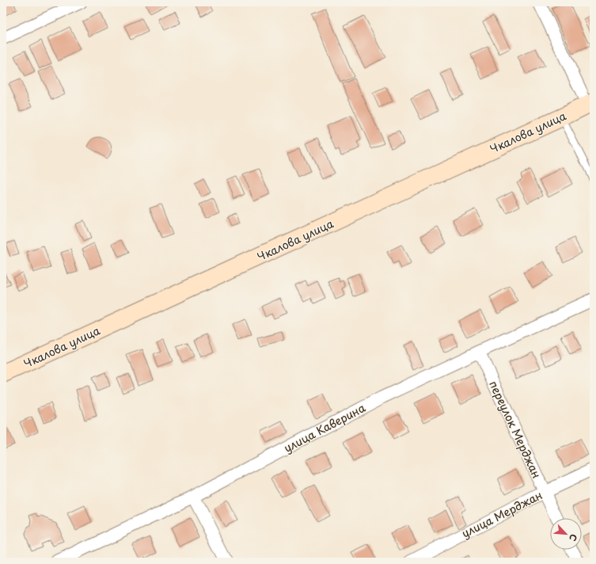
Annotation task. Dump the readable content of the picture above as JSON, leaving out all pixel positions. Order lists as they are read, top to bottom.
{
  "streets": {
    "main road": ["Чкалова улица"],
    "street": ["улица Каверина", "переулок Мерджан", "улица Мерджан"]
  },
  "crossings": [
    ["улица Каверина", "переулок Мерджан"],
    ["переулок Мерджан", "улица Мерджан"]
  ],
  "north": "bottom right"
}
